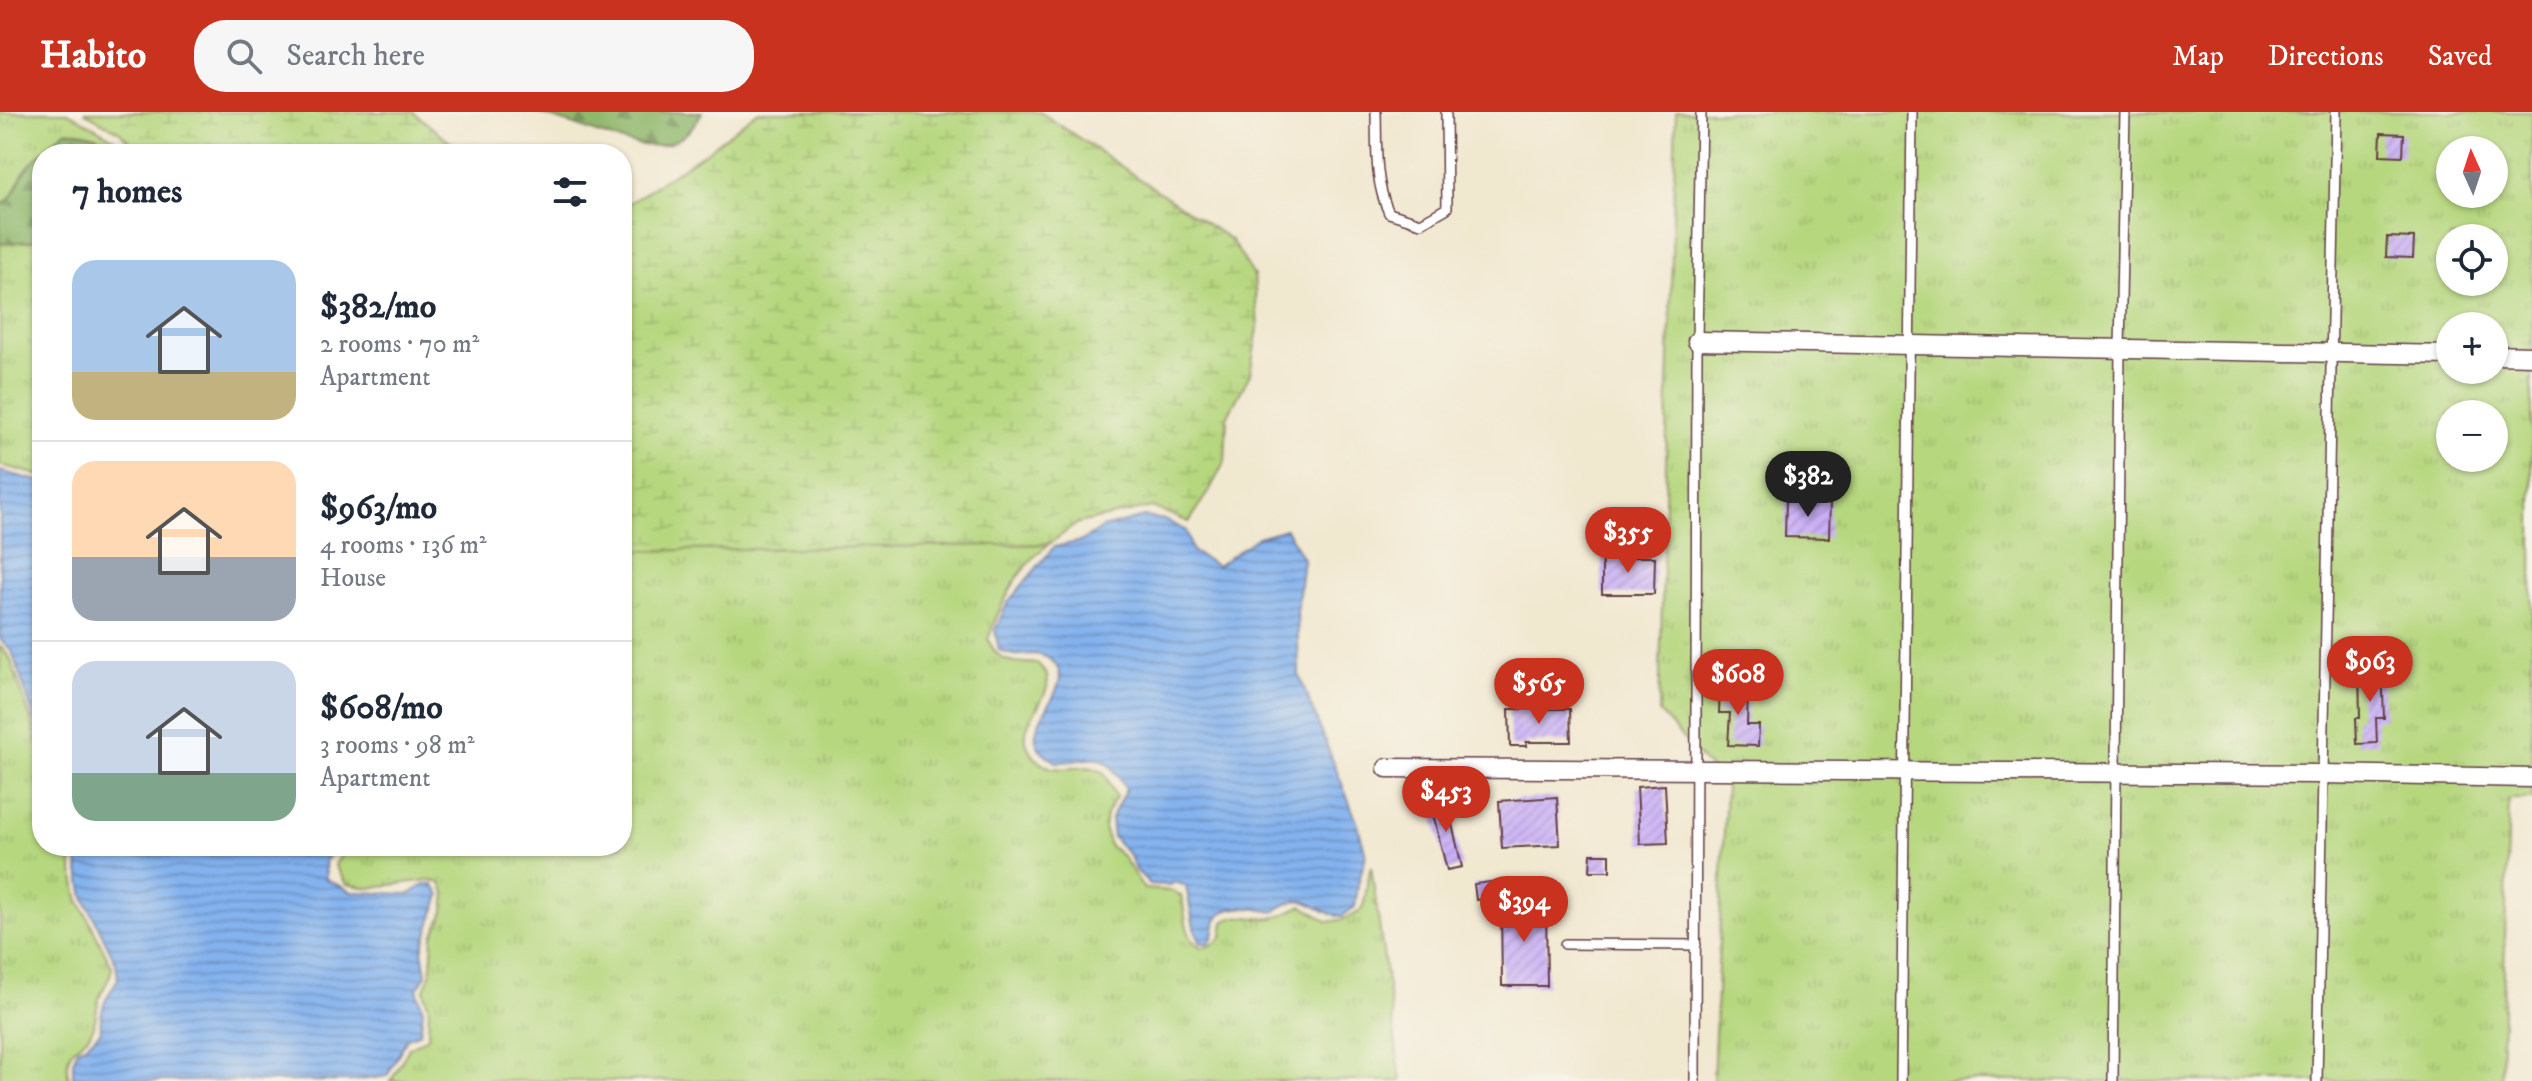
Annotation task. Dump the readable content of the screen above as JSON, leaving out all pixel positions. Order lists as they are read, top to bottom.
{
  "north": "top",
  "page": {
    "header": "Habito",
    "search": "Search here",
    "nav": ["Map", "Directions", "Saved"],
    "map_buttons": ["+", "−"],
    "heading": "7 homes",
    "list": [
      {
        "name": "$382/mo",
        "note": "2 rooms · 70 m² · Apartment"
      },
      {
        "name": "$963/mo",
        "note": "4 rooms · 136 m² · House"
      },
      {
        "name": "$608/mo",
        "note": "3 rooms · 98 m² · Apartment"
      }
    ],
    "price": [
      "$382",
      "$355",
      "$963",
      "$608",
      "$565",
      "$453",
      "$394"
    ]
  }
}
